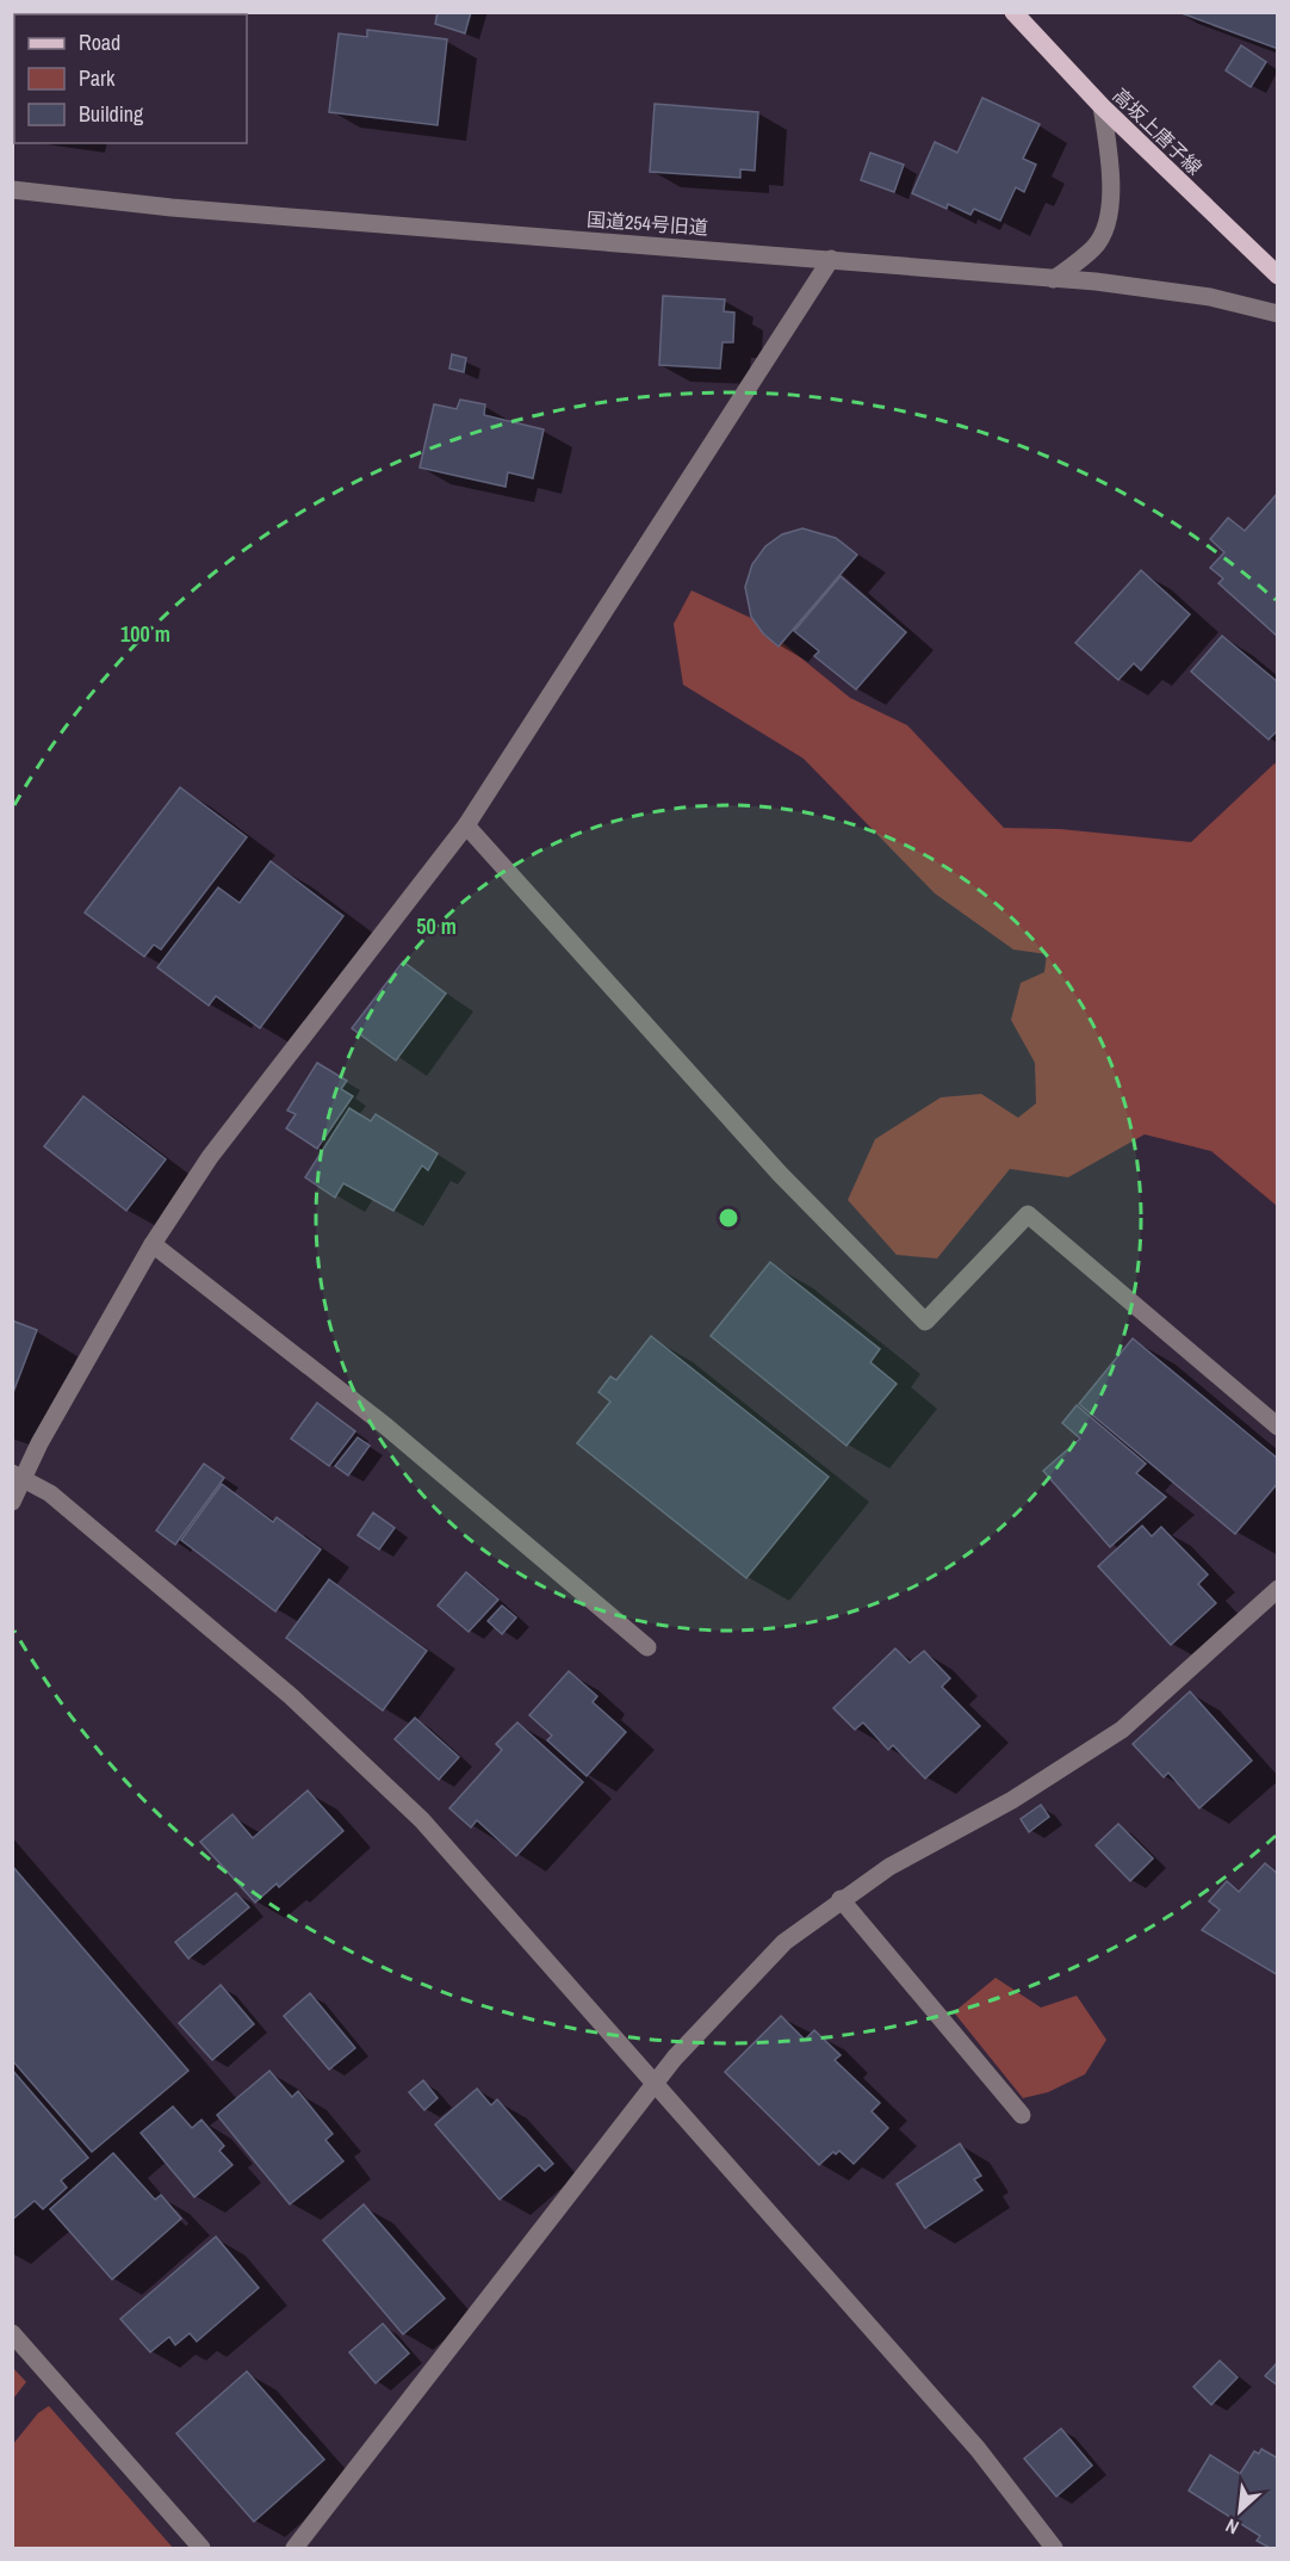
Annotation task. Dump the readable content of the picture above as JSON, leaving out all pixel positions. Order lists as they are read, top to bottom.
{
  "streets": {
    "main road": ["高坂上唐子線"],
    "street": ["国道254号旧道"]
  },
  "legend": ["Road", "Park", "Building"],
  "north": "bottom left",
  "rings": ["100 m", "50 m"]
}
